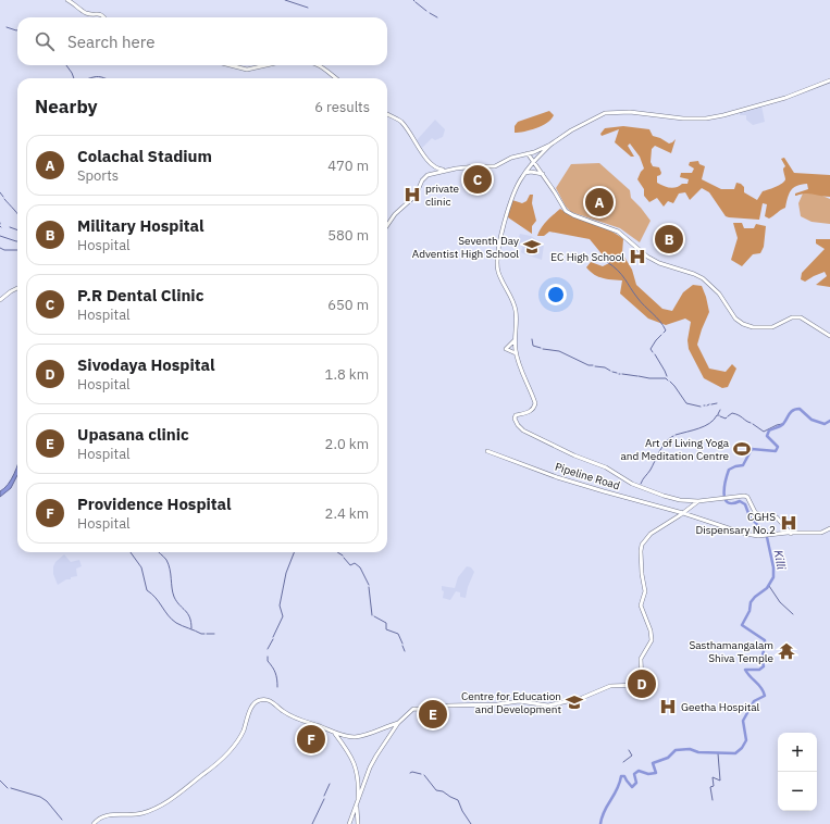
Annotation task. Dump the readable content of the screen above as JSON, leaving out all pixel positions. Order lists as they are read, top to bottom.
{
  "streets": {
    "main road": ["Pipeline Road"]
  },
  "water": ["Killi"],
  "places": {
    "hospital": [
      "private clinic",
      "EC High School",
      "CGHS Dispensary No.2",
      "Geetha Hospital"
    ],
    "school or university": ["Seventh Day Adventist High School", "Centre for Education and Development"],
    "sports": ["Art of Living Yoga and Meditation Centre"],
    "temple": ["Sasthamangalam Shiva Temple"]
  },
  "page": {
    "search": "Search here",
    "heading": ["Nearby", "6 results"],
    "list": [
      {
        "mark": "A",
        "name": "Colachal Stadium",
        "note": "Sports",
        "value": "470 m"
      },
      {
        "mark": "B",
        "name": "Military Hospital",
        "note": "Hospital",
        "value": "580 m"
      },
      {
        "mark": "C",
        "name": "P.R Dental Clinic",
        "note": "Hospital",
        "value": "650 m"
      },
      {
        "mark": "D",
        "name": "Sivodaya Hospital",
        "note": "Hospital",
        "value": "1.8 km"
      },
      {
        "mark": "E",
        "name": "Upasana clinic",
        "note": "Hospital",
        "value": "2.0 km"
      },
      {
        "mark": "F",
        "name": "Providence Hospital",
        "note": "Hospital",
        "value": "2.4 km"
      }
    ],
    "pins": [
      "C",
      "A",
      "B",
      "D",
      "E",
      "F"
    ],
    "map_buttons": ["+", "−"]
  }
}
